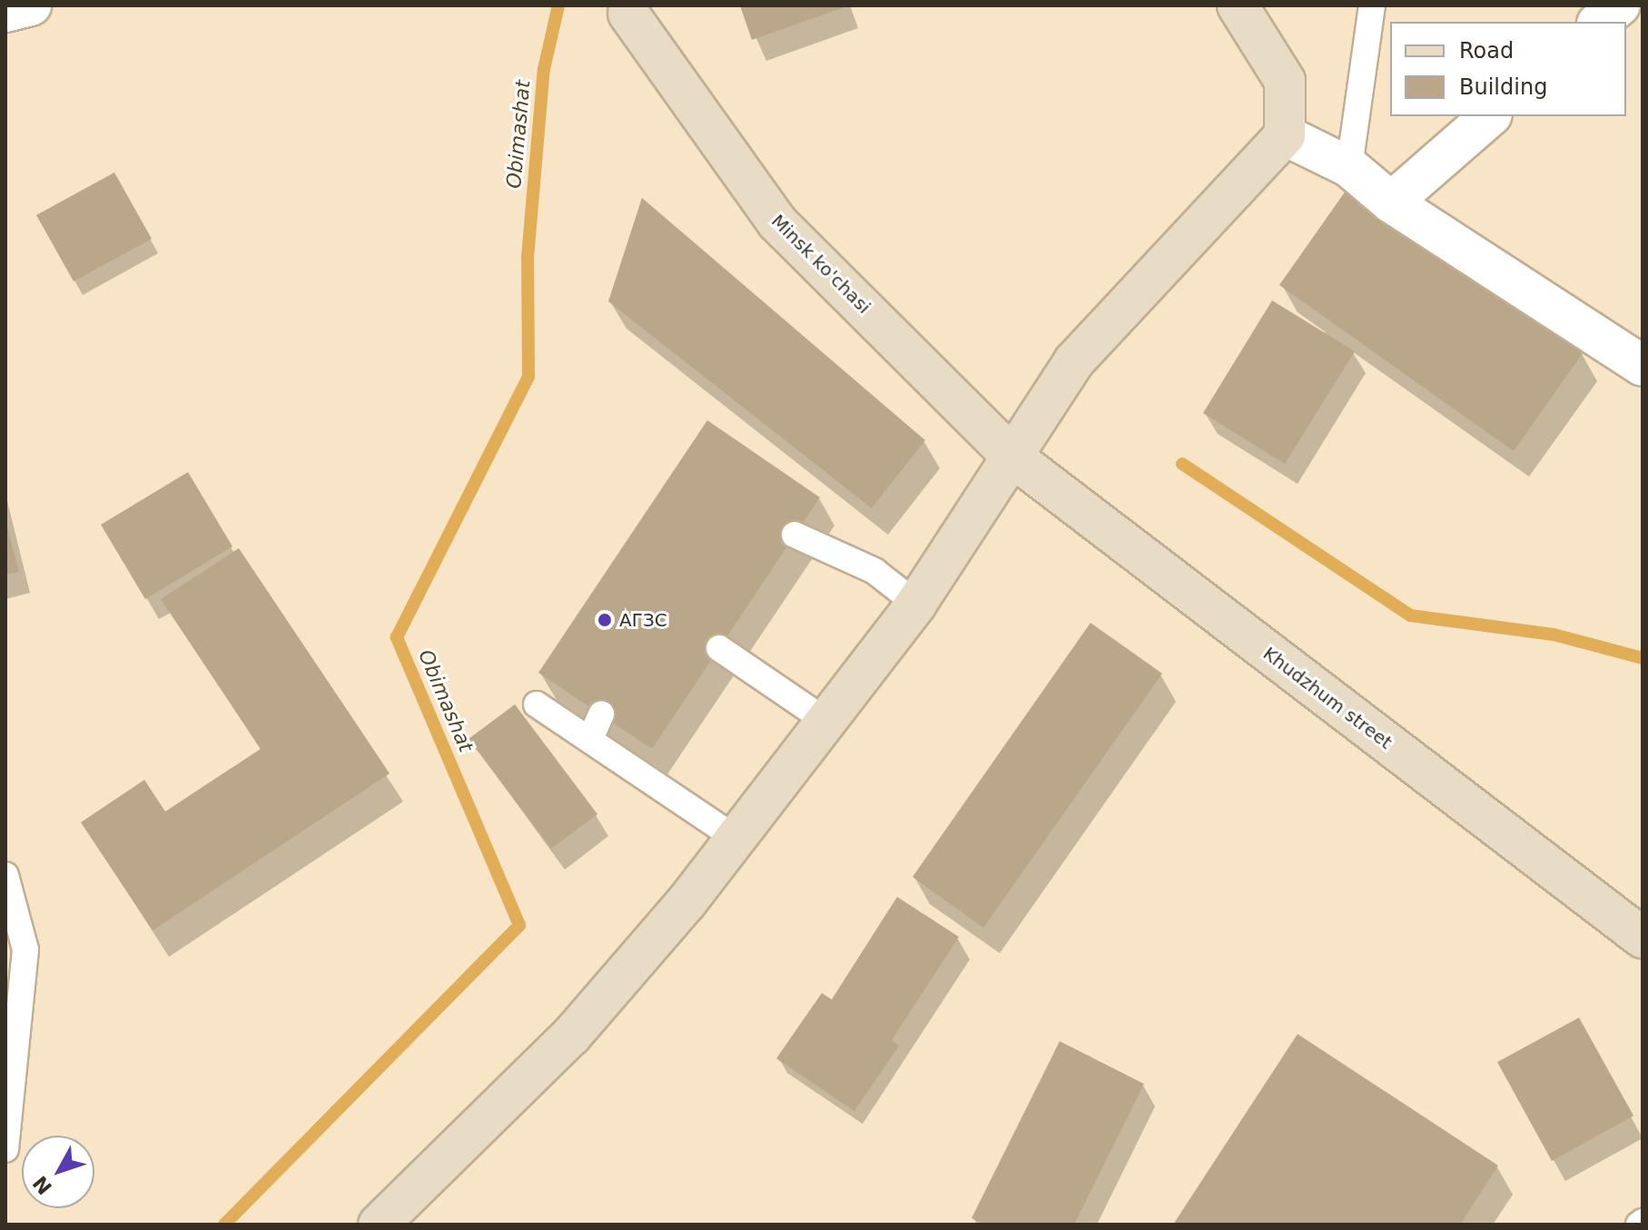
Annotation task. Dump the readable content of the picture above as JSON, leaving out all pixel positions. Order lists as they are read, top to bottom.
{
  "streets": {
    "street": ["Minsk ko'chasi", "Khudzhum street"]
  },
  "crossings": [
    ["Minsk ko'chasi", "Khudzhum street"]
  ],
  "water": ["Obimashat"],
  "places": ["АГЗС"],
  "legend": ["Road", "Building"],
  "north": "bottom left"
}
